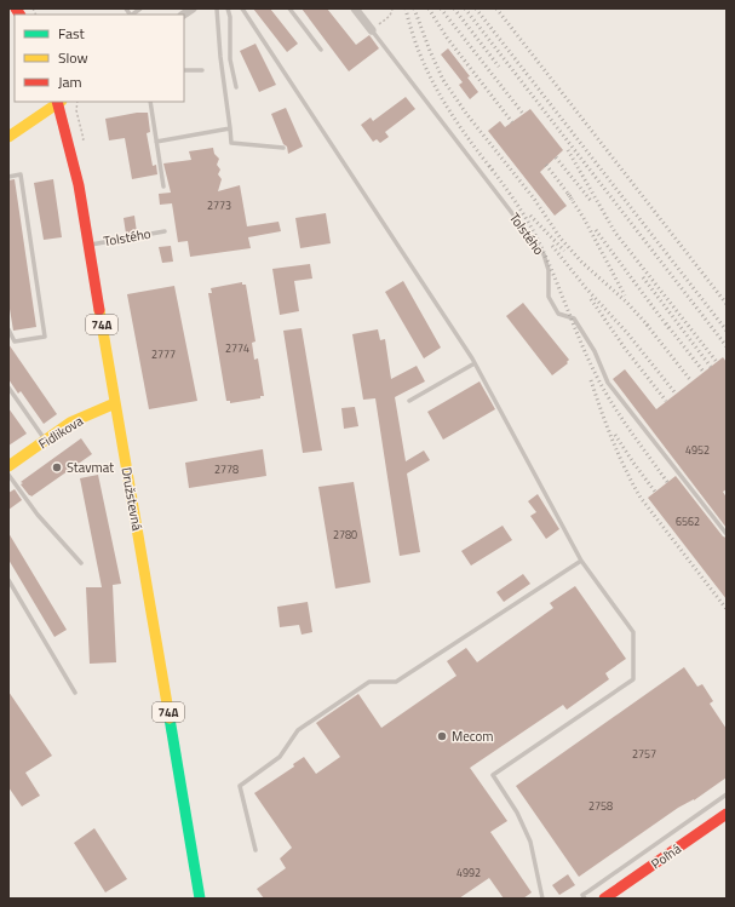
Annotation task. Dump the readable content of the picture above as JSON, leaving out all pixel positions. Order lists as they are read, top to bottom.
{
  "streets": {
    "main road": [
      "74A",
      "Fidlikova",
      "Družstevná",
      "Poľná"
    ],
    "street": ["Tolstého"]
  },
  "crossings": [
    ["Tolstého", "Družstevná"],
    ["Fidlikova", "Družstevná"]
  ],
  "places": ["Stavmat", "Mecom"],
  "house_numbers": [
    "2773",
    "2774",
    "2777",
    "4952",
    "2778",
    "6562",
    "2780",
    "2757",
    "2758",
    "4992"
  ],
  "legend": ["Fast", "Slow", "Jam"]
}
